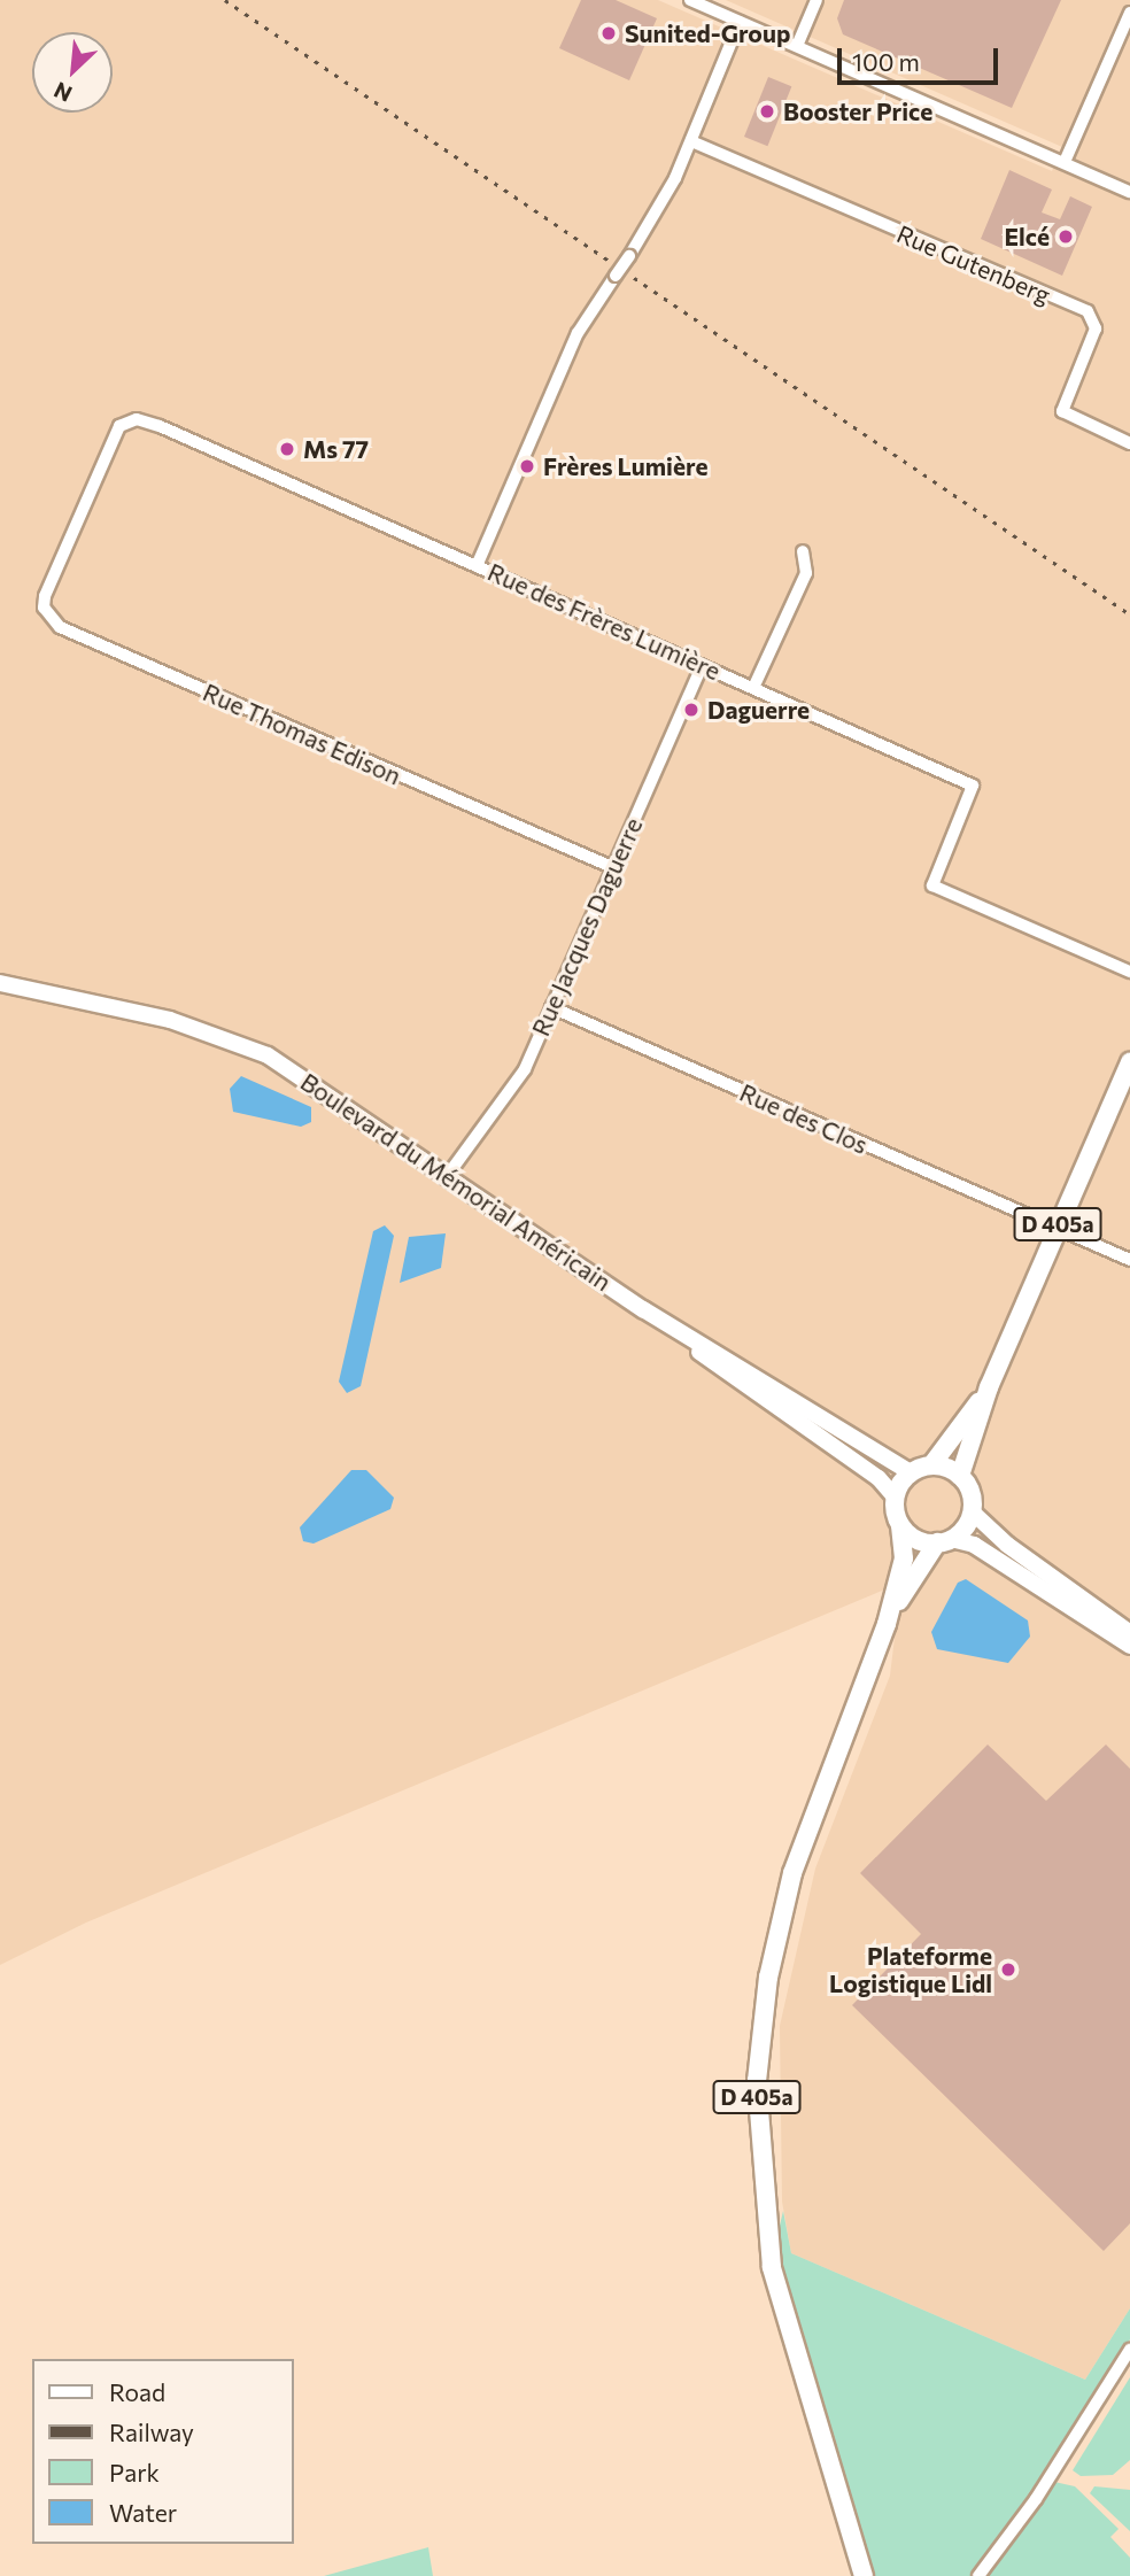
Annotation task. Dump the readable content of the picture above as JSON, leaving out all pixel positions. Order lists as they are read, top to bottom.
{
  "streets": {
    "main road": ["D 405a"],
    "street": [
      "Rue Gutenberg",
      "Rue des Frères Lumière",
      "Rue Thomas Edison",
      "Rue Jacques Daguerre",
      "Rue des Clos",
      "Boulevard du Mémorial Américain"
    ]
  },
  "crossings": [
    ["Rue des Frères Lumière", "Rue Thomas Edison"],
    ["Rue des Frères Lumière", "Rue Jacques Daguerre"],
    ["Rue Thomas Edison", "Rue Jacques Daguerre"],
    ["Rue Jacques Daguerre", "Rue des Clos"],
    ["Rue Jacques Daguerre", "Boulevard du Mémorial Américain"],
    ["Rue des Clos", "D 405a"]
  ],
  "places": [
    "Sunited-Group",
    "Booster Price",
    "Elcé",
    "Ms 77",
    "Frères Lumière",
    "Daguerre",
    "Plateforme Logistique Lidl"
  ],
  "legend": [
    "Road",
    "Railway",
    "Park",
    "Water"
  ],
  "scale_bar": "100 m",
  "north": "bottom left"
}
